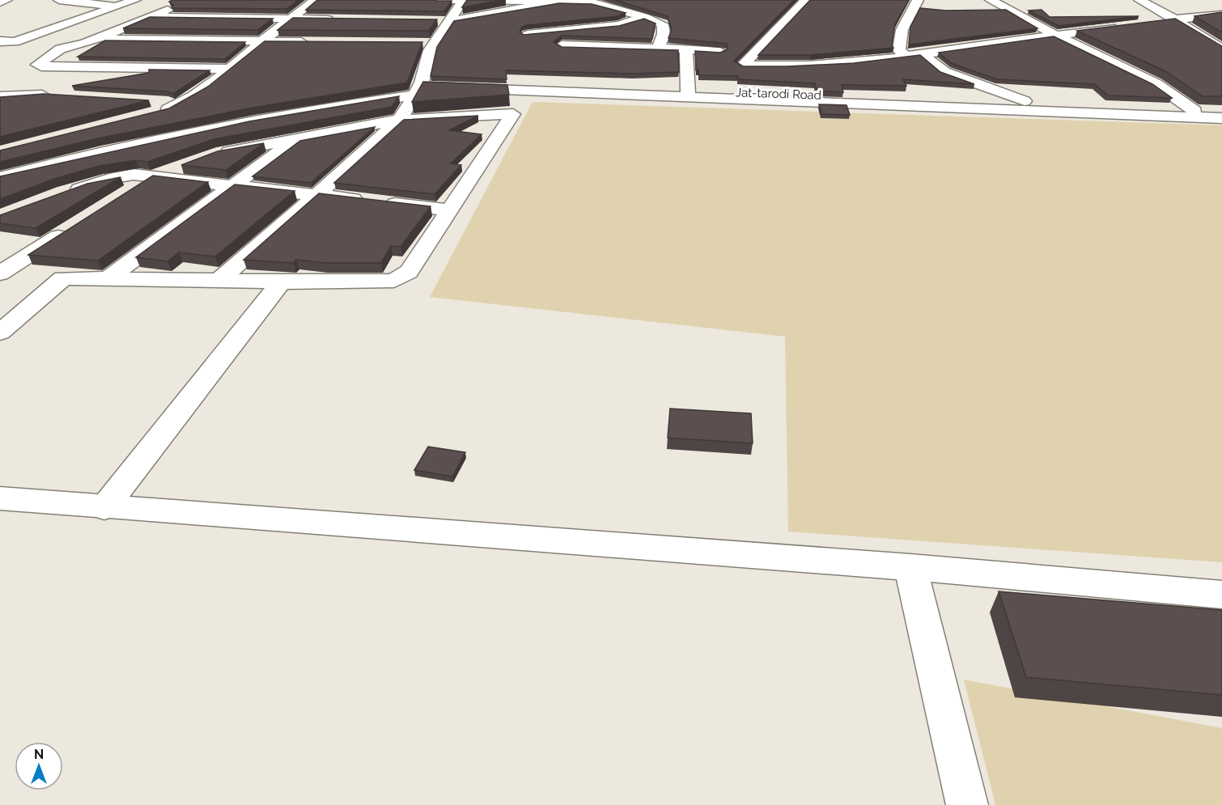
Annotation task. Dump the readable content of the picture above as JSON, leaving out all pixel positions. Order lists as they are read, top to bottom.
{
  "streets": {
    "street": ["Jat-tarodi Road"]
  },
  "north": "top"
}
